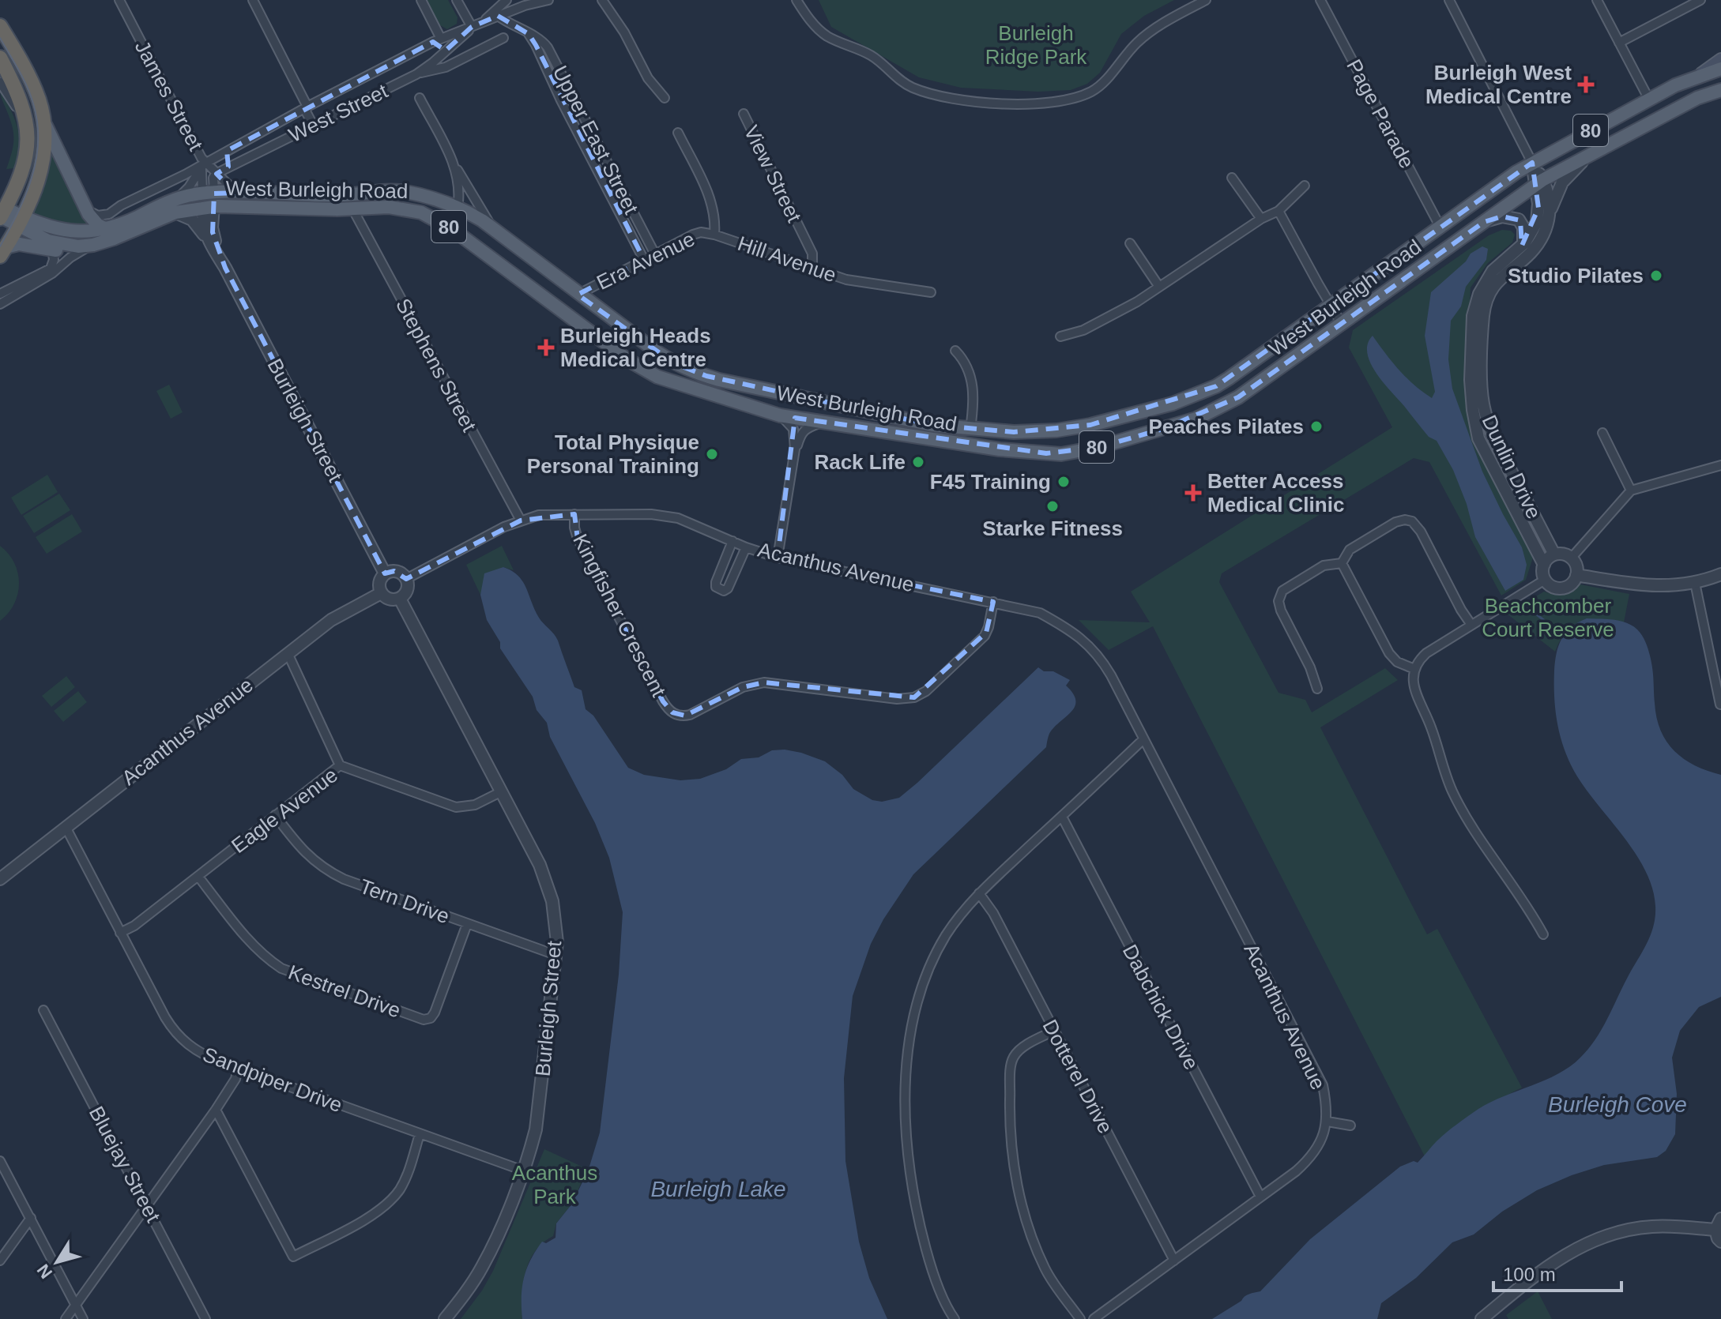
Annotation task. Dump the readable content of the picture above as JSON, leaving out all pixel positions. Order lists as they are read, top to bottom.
{
  "streets": {
    "main road": ["80", "West Burleigh Road"],
    "street": [
      "James Street",
      "West Street",
      "Page Parade",
      "Upper East Street",
      "View Street",
      "Hill Avenue",
      "Era Avenue",
      "Stephens Street",
      "Burleigh Street",
      "Dunlin Drive",
      "Acanthus Avenue",
      "Kingfisher Crescent",
      "Eagle Avenue",
      "Tern Drive",
      "Kestrel Drive",
      "Dabchick Drive",
      "Dotterel Drive",
      "Sandpiper Drive",
      "Bluejay Street"
    ]
  },
  "crossings": [
    ["James Street", "West Street"],
    ["James Street", "West Burleigh Road"],
    ["James Street", "Burleigh Street"],
    ["West Street", "Upper East Street"],
    ["West Street", "West Burleigh Road"],
    ["Page Parade", "West Burleigh Road"],
    ["80", "West Burleigh Road"],
    ["Upper East Street", "Era Avenue"],
    ["View Street", "Hill Avenue"],
    ["West Burleigh Road", "Era Avenue"],
    ["West Burleigh Road", "Stephens Street"],
    ["West Burleigh Road", "Burleigh Street"],
    ["West Burleigh Road", "Dunlin Drive"],
    ["Hill Avenue", "Era Avenue"],
    ["Stephens Street", "Acanthus Avenue"],
    ["Burleigh Street", "Acanthus Avenue"],
    ["Burleigh Street", "Eagle Avenue"],
    ["Burleigh Street", "Tern Drive"],
    ["Burleigh Street", "Sandpiper Drive"],
    ["Acanthus Avenue", "Kingfisher Crescent"],
    ["Acanthus Avenue", "Sandpiper Drive"],
    ["Eagle Avenue", "Tern Drive"],
    ["Eagle Avenue", "Kestrel Drive"],
    ["Eagle Avenue", "Sandpiper Drive"],
    ["Tern Drive", "Kestrel Drive"]
  ],
  "water": ["Burleigh Cove", "Burleigh Lake"],
  "parks": ["Burleigh Ridge Park", "Beachcomber Court Reserve", "Acanthus Park"],
  "places": {
    "health": ["Burleigh West Medical Centre", "Burleigh Heads Medical Centre", "Better Access Medical Clinic"],
    "other": [
      "Studio Pilates",
      "Peaches Pilates",
      "Total Physique Personal Training",
      "Rack Life",
      "F45 Training",
      "Starke Fitness"
    ]
  },
  "scale_bar": "100 m",
  "north": "bottom left"
}
